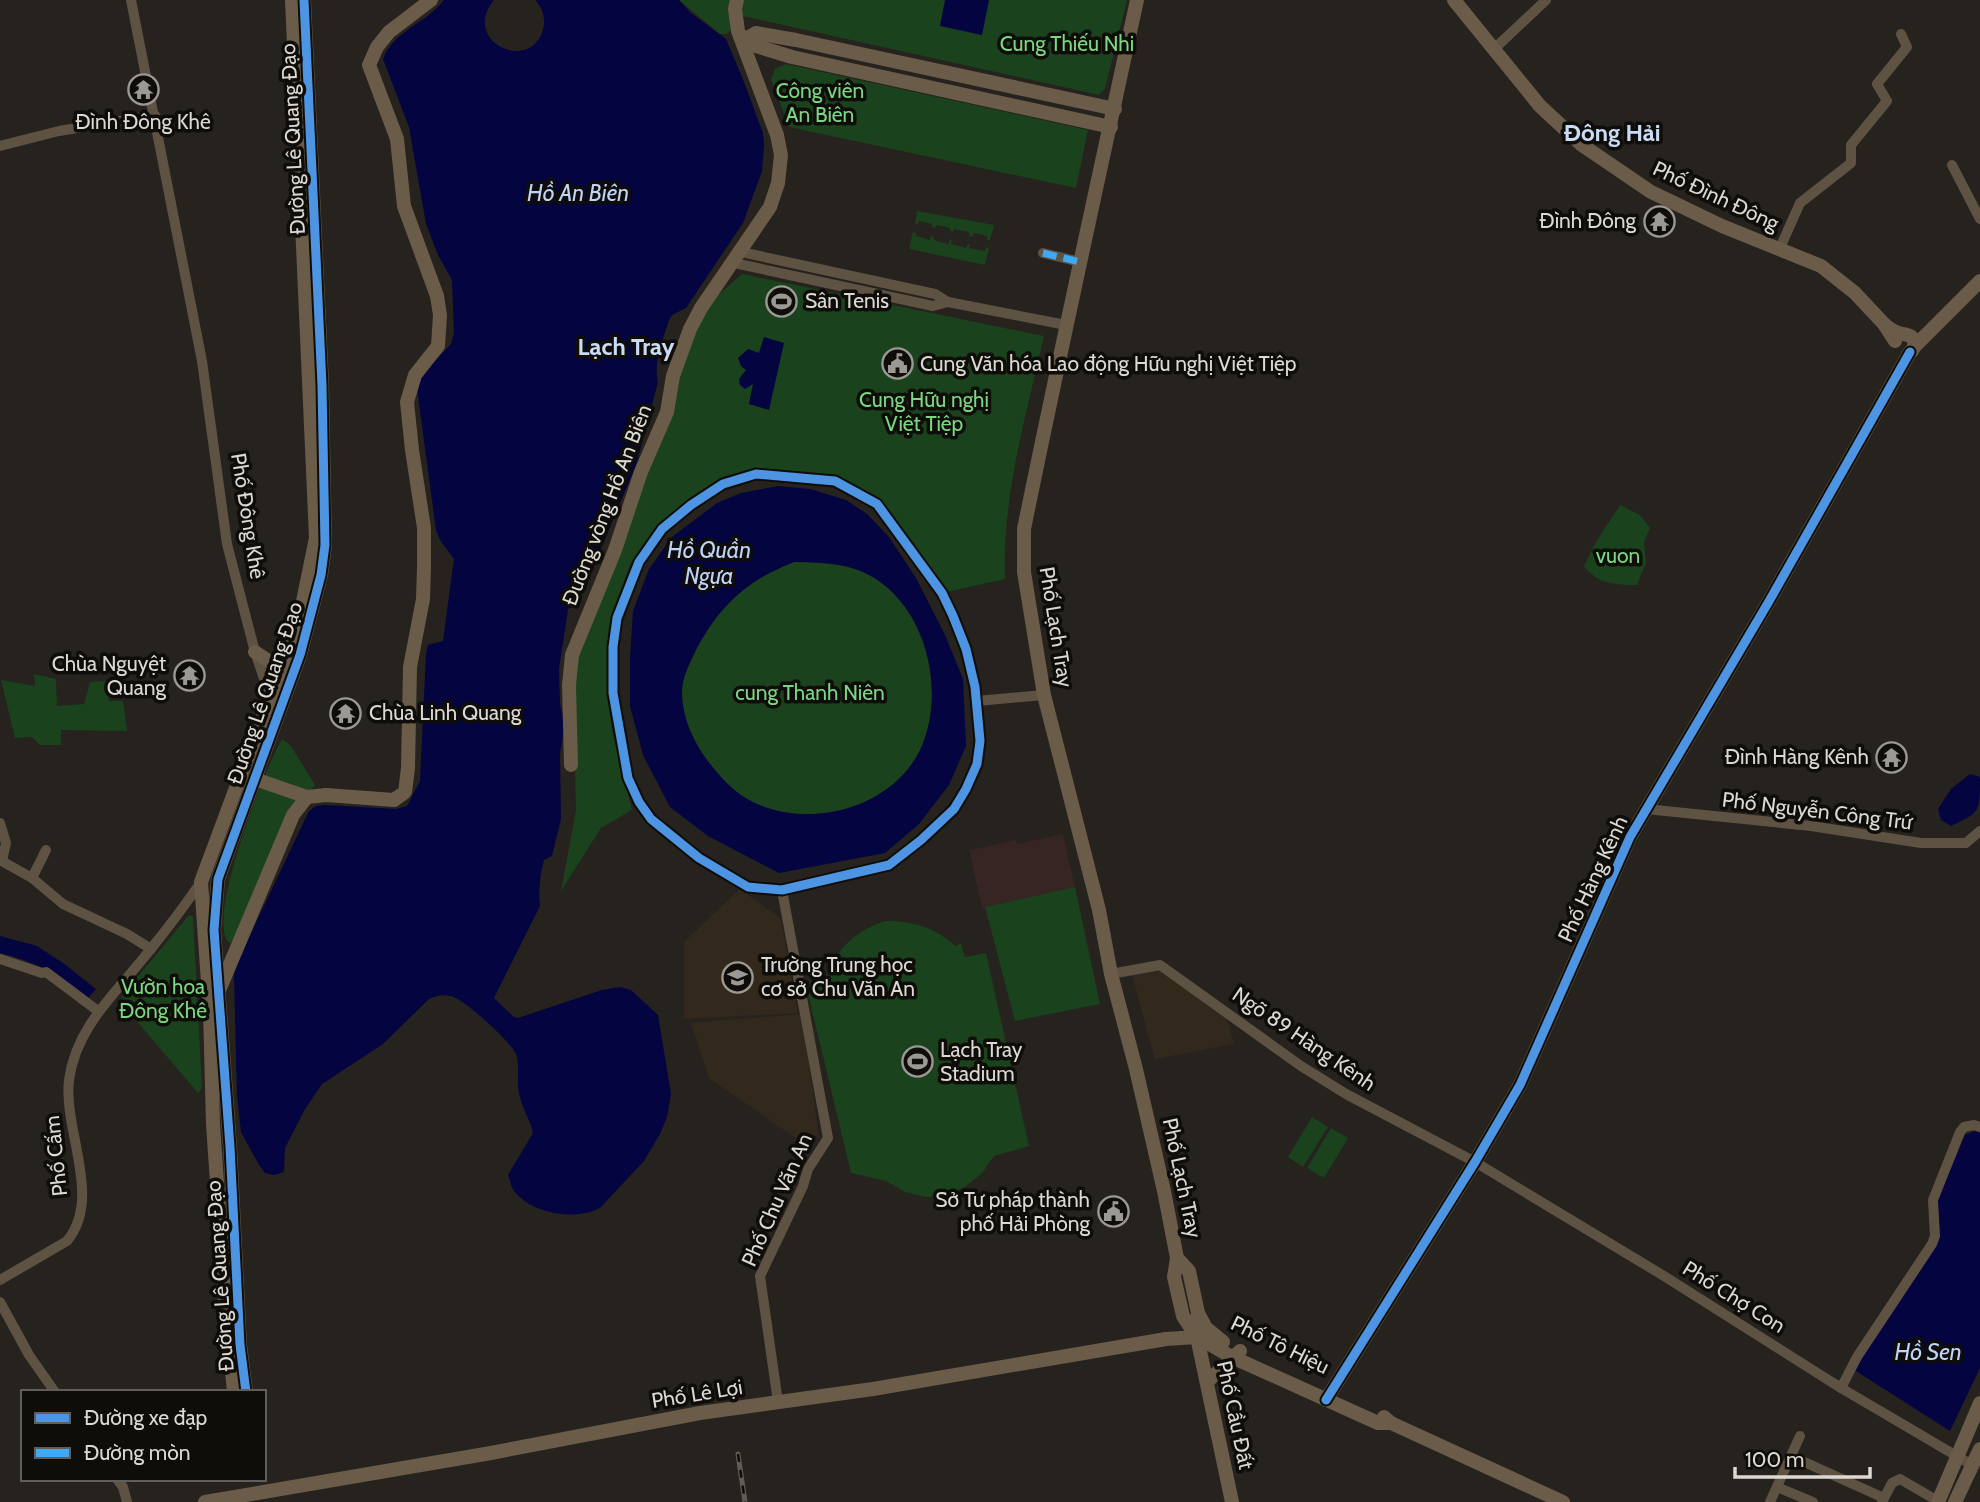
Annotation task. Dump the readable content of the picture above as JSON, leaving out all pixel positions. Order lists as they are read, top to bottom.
{
  "streets": {
    "street": [
      "Đường Lê Quang Đạo",
      "Phố Đình Đông",
      "Đường vòng Hồ An Biên",
      "Phố Đông Khê",
      "Phố Lạch Tray",
      "Phố Nguyễn Công Trứ",
      "Phố Hàng Kênh",
      "Ngõ 89 Hàng Kênh",
      "Phố Cấm",
      "Phố Chu Văn An",
      "Phố Chợ Con",
      "Phố Tô Hiệu",
      "Phố Lê Lợi",
      "Phố Cầu Đất"
    ]
  },
  "crossings": [
    ["Đường Lê Quang Đạo", "Phố Đông Khê"],
    ["Phố Đình Đông", "Phố Hàng Kênh"],
    ["Phố Lạch Tray", "Ngõ 89 Hàng Kênh"],
    ["Phố Lạch Tray", "Phố Tô Hiệu"],
    ["Phố Lạch Tray", "Phố Lê Lợi"],
    ["Phố Lạch Tray", "Phố Cầu Đất"],
    ["Phố Nguyễn Công Trứ", "Phố Hàng Kênh"],
    ["Phố Hàng Kênh", "Ngõ 89 Hàng Kênh"],
    ["Phố Hàng Kênh", "Phố Chợ Con"],
    ["Phố Hàng Kênh", "Phố Tô Hiệu"],
    ["Ngõ 89 Hàng Kênh", "Phố Chợ Con"],
    ["Phố Chu Văn An", "Phố Lê Lợi"],
    ["Phố Tô Hiệu", "Phố Lê Lợi"],
    ["Phố Tô Hiệu", "Phố Cầu Đất"],
    ["Phố Lê Lợi", "Phố Cầu Đất"]
  ],
  "districts": ["Đông Hải", "Lạch Tray"],
  "water": ["Hồ An Biên", "Hồ Quần Ngựa", "Hồ Sen"],
  "parks": [
    "Cung Thiếu Nhi",
    "Công viên An Biên",
    "Cung Hữu nghị Việt Tiệp",
    "vuon",
    "cung Thanh Niên",
    "Vườn hoa Đông Khê"
  ],
  "places": {
    "temple": [
      "Đình Đông Khê",
      "Đình Đông",
      "Chùa Nguyệt Quang",
      "Chùa Linh Quang",
      "Đình Hàng Kênh"
    ],
    "sports": ["Sân Tenis", "Lạch Tray Stadium"],
    "public building": ["Cung Văn hóa Lao động Hữu nghị Việt Tiệp", "Sở Tư pháp thành phố Hải Phòng"],
    "school or university": ["Trường Trung học cơ sở Chu Văn An"]
  },
  "legend": ["Đường xe đạp", "Đường mòn"],
  "scale_bar": "100 m"
}
